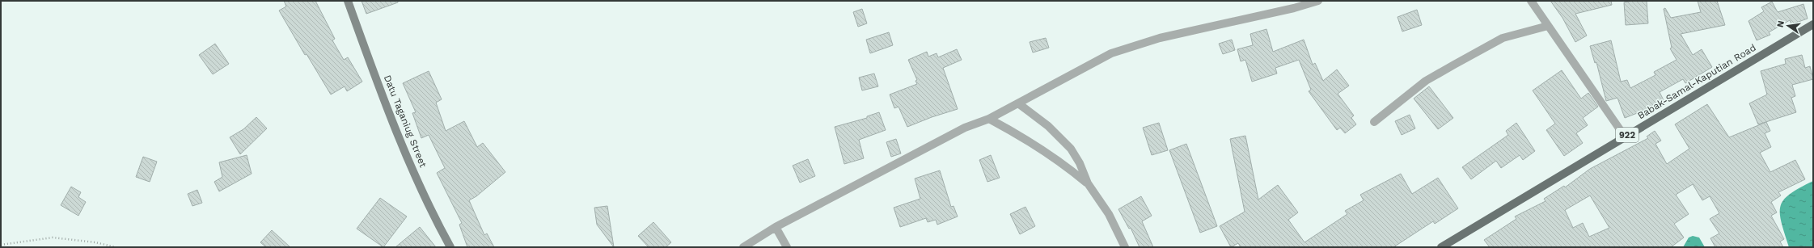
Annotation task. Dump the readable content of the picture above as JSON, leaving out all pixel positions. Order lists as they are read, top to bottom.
{
  "streets": {
    "main road": ["Babak-Samal-Kaputian Road", "Datu Taganiug Street", "922"]
  },
  "north": "left"
}
